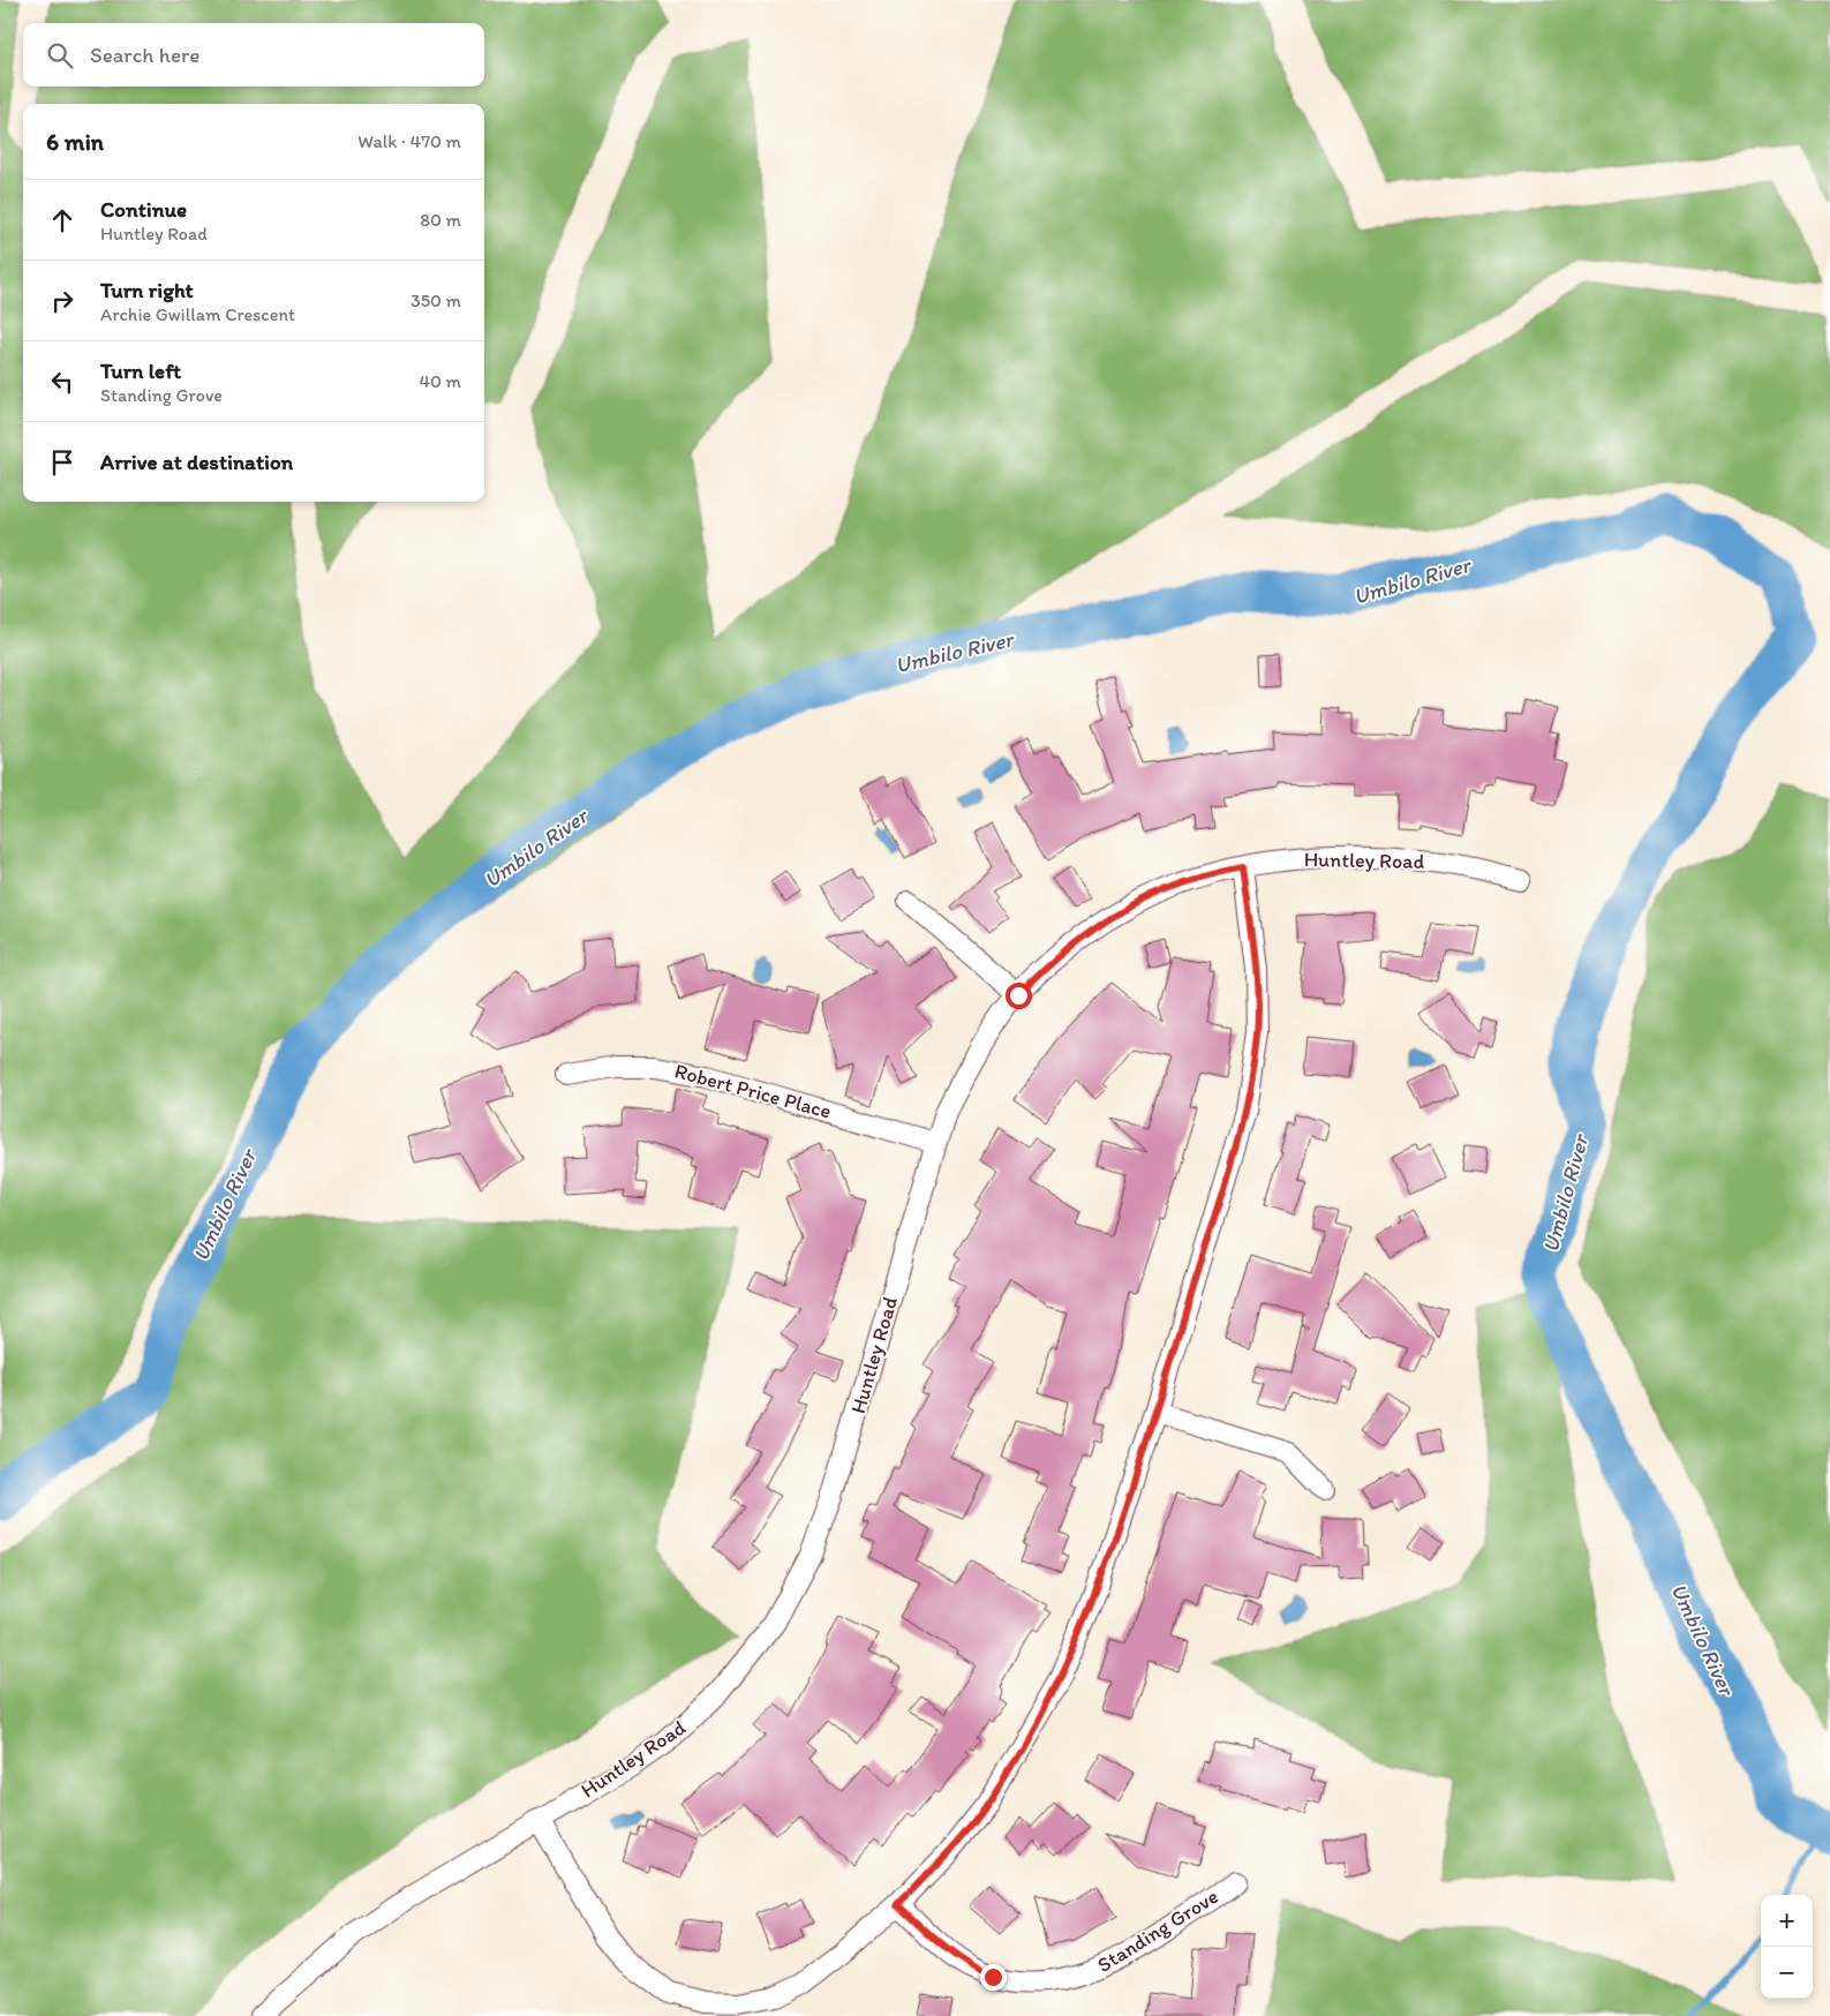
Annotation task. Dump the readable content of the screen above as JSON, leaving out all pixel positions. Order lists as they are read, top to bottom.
{
  "streets": {
    "street": ["Huntley Road", "Robert Price Place", "Standing Grove"]
  },
  "crossings": [
    ["Huntley Road", "Robert Price Place"]
  ],
  "water": ["Umbilo River"],
  "page": {
    "search": "Search here",
    "heading": ["6 min", "Walk · 470 m"],
    "list": [
      ["Continue", "Huntley Road", "80 m"],
      ["Turn right", "Archie Gwillam Crescent", "350 m"],
      ["Turn left", "Standing Grove", "40 m"],
      "Arrive at destination"
    ],
    "map_buttons": ["+", "−"]
  }
}
